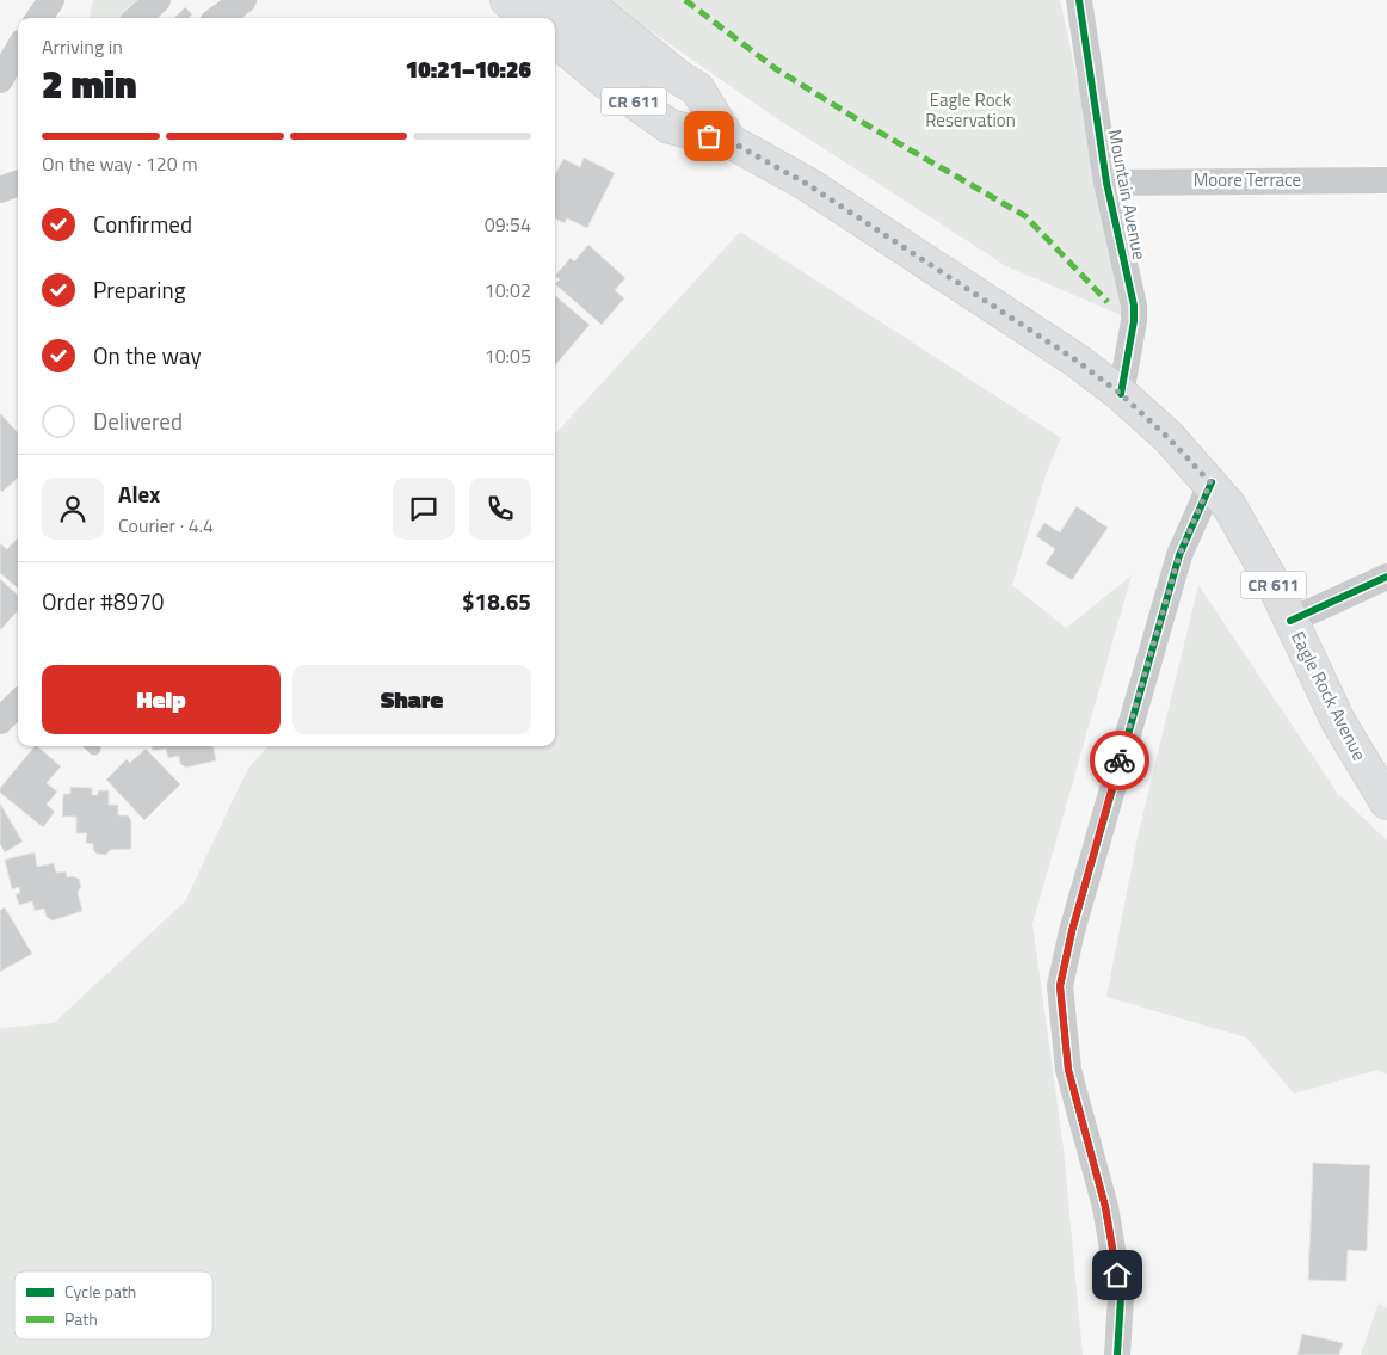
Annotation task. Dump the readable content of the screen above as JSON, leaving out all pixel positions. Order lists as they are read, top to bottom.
{
  "streets": {
    "main road": ["CR 611", "Eagle Rock Avenue"],
    "street": ["Moore Terrace", "Mountain Avenue"]
  },
  "crossings": [
    ["Moore Terrace", "Mountain Avenue"],
    ["Mountain Avenue", "Eagle Rock Avenue"]
  ],
  "parks": ["Eagle Rock Reservation"],
  "legend": ["Cycle path", "Path"],
  "page": {
    "heading": ["2 min", "Arriving in", "10:21–10:26"],
    "panel": [
      "Alex",
      "Courier · 4.4",
      "Order #8970",
      "$18.65"
    ],
    "bar": "On the way · 120 m",
    "list": [
      ["Confirmed", "09:54"],
      ["Preparing", "10:02"],
      ["On the way", "10:05"],
      "Delivered"
    ],
    "buttons": ["Help", "Share"]
  }
}
